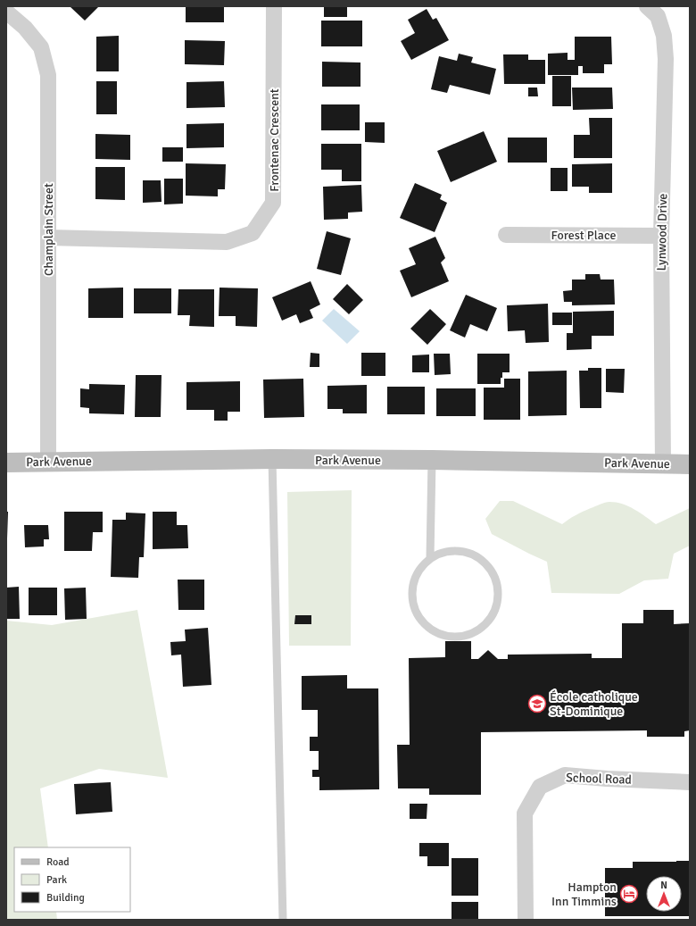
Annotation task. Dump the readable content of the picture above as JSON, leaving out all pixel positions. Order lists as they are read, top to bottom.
{
  "streets": {
    "street": [
      "Frontenac Crescent",
      "Champlain Street",
      "Lynwood Drive",
      "Forest Place",
      "Park Avenue",
      "School Road"
    ]
  },
  "crossings": [
    ["Frontenac Crescent", "Champlain Street"],
    ["Champlain Street", "Park Avenue"],
    ["Lynwood Drive", "Forest Place"],
    ["Lynwood Drive", "Park Avenue"]
  ],
  "places": {
    "school or university": ["École catholique St-Dominique"],
    "hotel": ["Hampton Inn Timmins"]
  },
  "legend": ["Road", "Park", "Building"],
  "north": "top"
}
